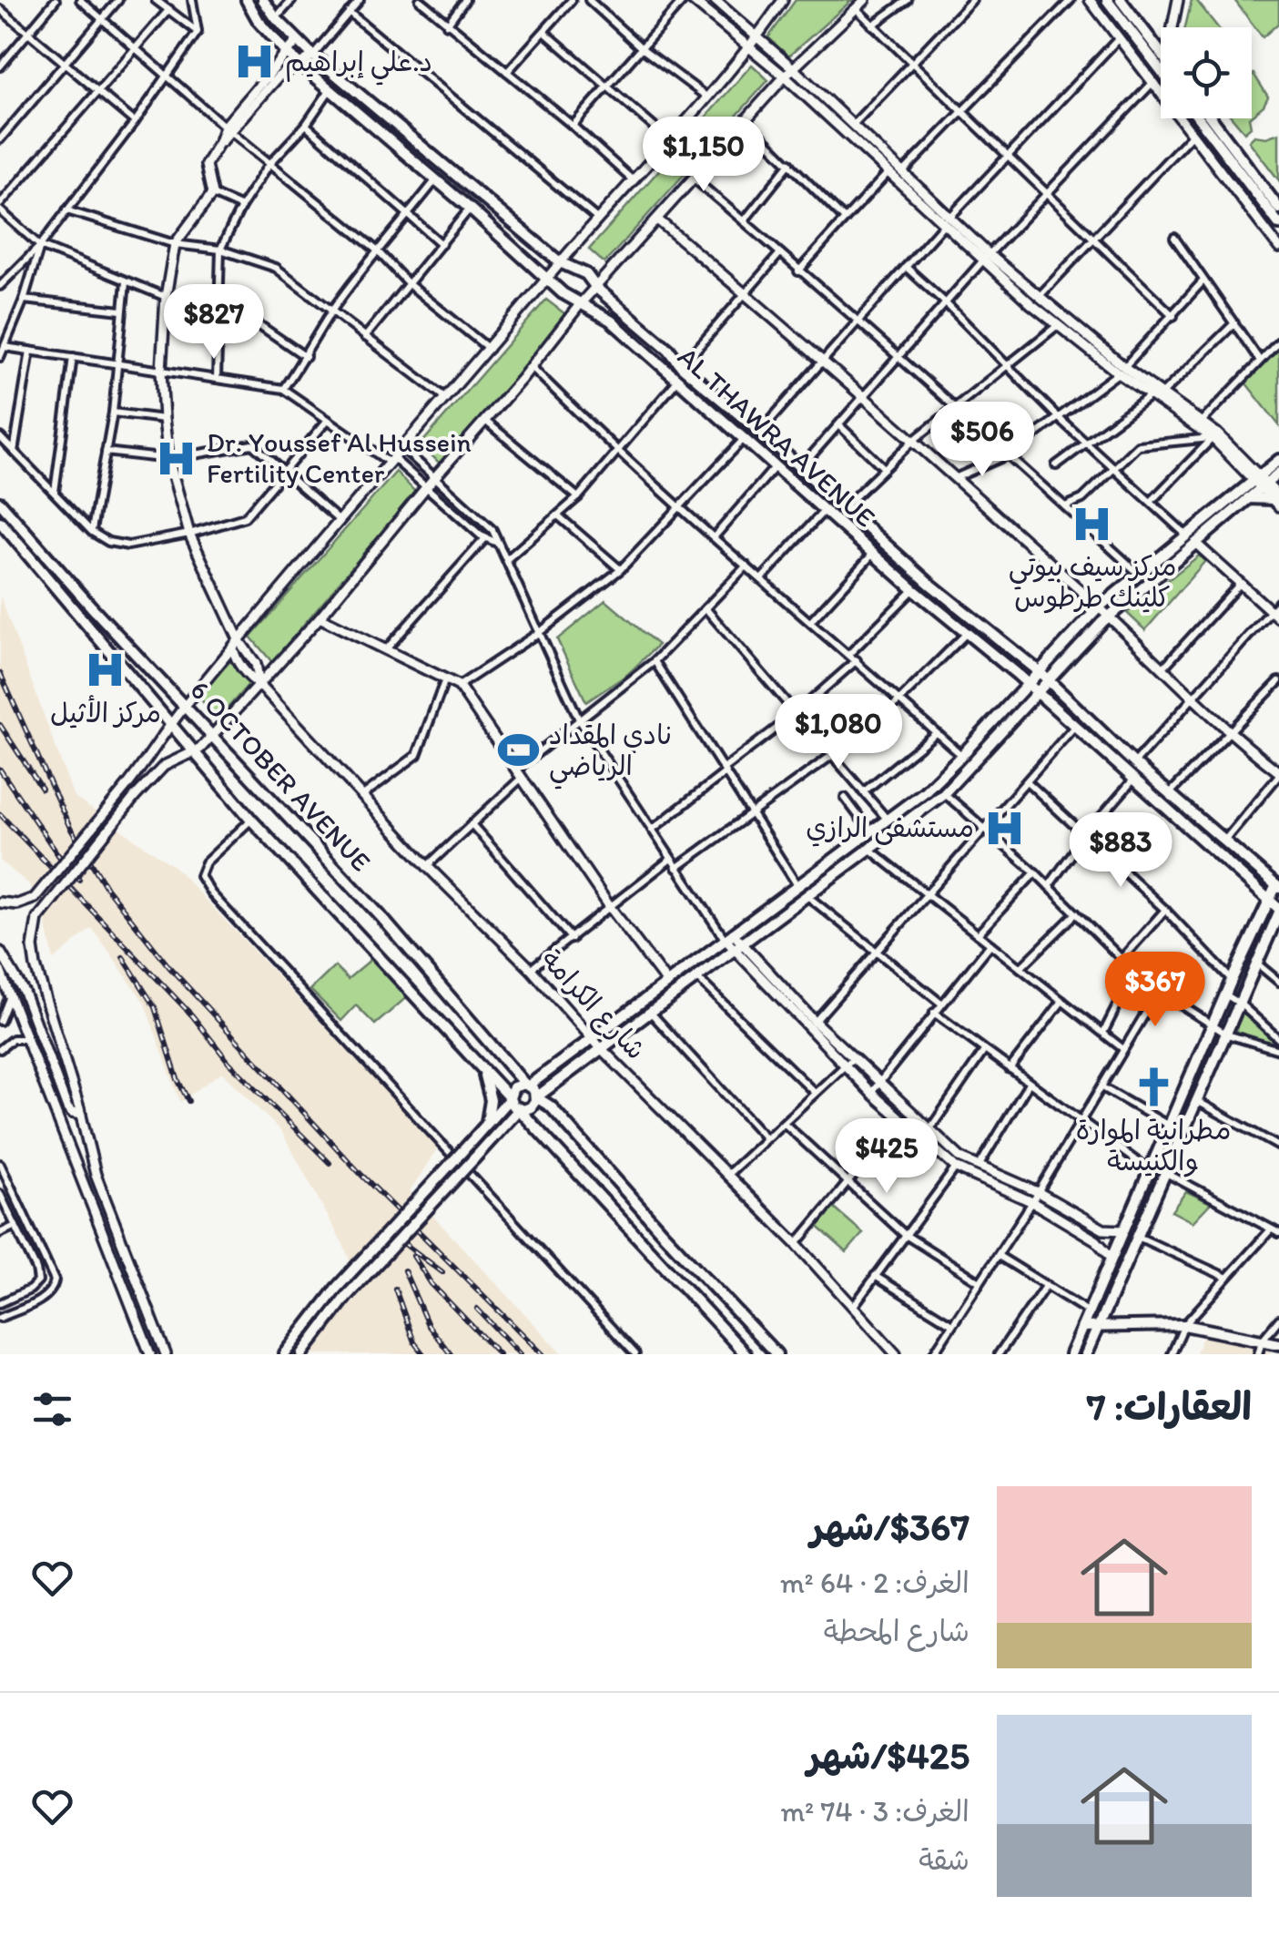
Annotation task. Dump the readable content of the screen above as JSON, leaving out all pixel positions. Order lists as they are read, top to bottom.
{
  "streets": {
    "main road": ["AL THAWRA AVENUE", "6 OCTOBER AVENUE"],
    "street": ["شارع الكرامة"]
  },
  "places": {
    "hospital": [
      "د.علي إبراهيم",
      "Dr. Youssef Al Hussein Fertility Center",
      "مركز سيف بيوتي كلينك طرطوس",
      "مركز الأثيل",
      "مستشفى الرازي"
    ],
    "sports": ["نادي المقداد الرياضي"],
    "church": ["مطرانية الموارة والكنيسة"]
  },
  "page": {
    "price": [
      "$1,150",
      "$827",
      "$506",
      "$1,080",
      "$883",
      "$367",
      "$425"
    ],
    "heading": "العقارات: 7",
    "list": [
      {
        "name": "$367/شهر",
        "note": "الغرف: 2 · 64 m² · شارع المحطة"
      },
      {
        "name": "$425/شهر",
        "note": "الغرف: 3 · 74 m² · شقة"
      }
    ]
  }
}
